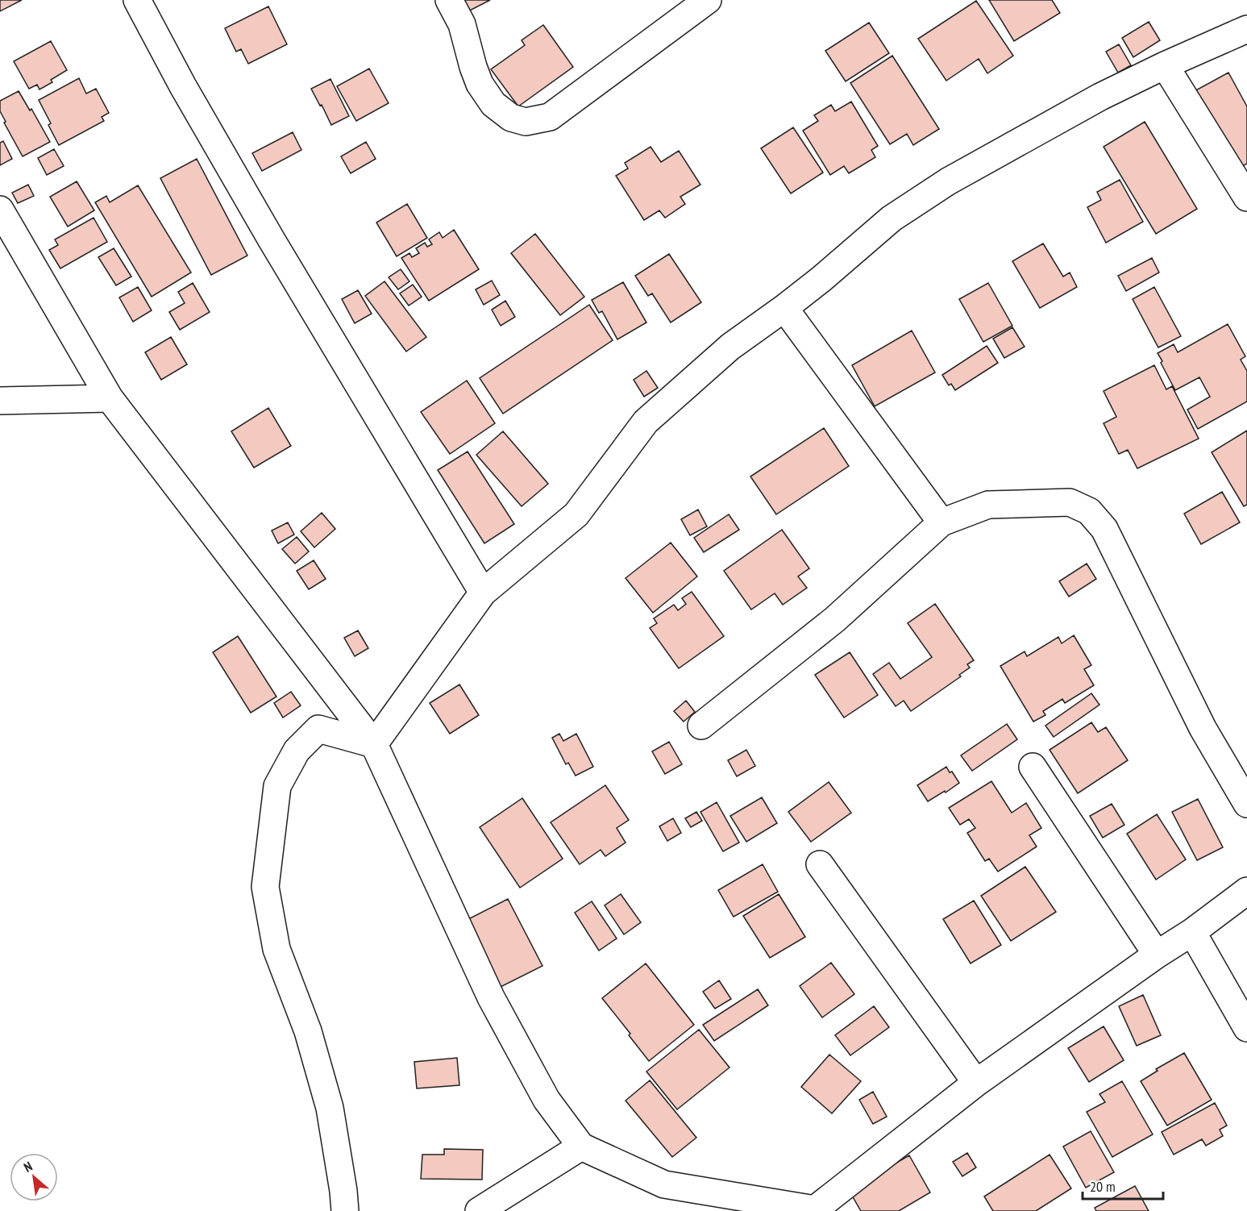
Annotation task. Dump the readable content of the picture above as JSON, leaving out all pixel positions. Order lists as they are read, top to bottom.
{
  "scale_bar": "20 m",
  "north": "top left"
}
